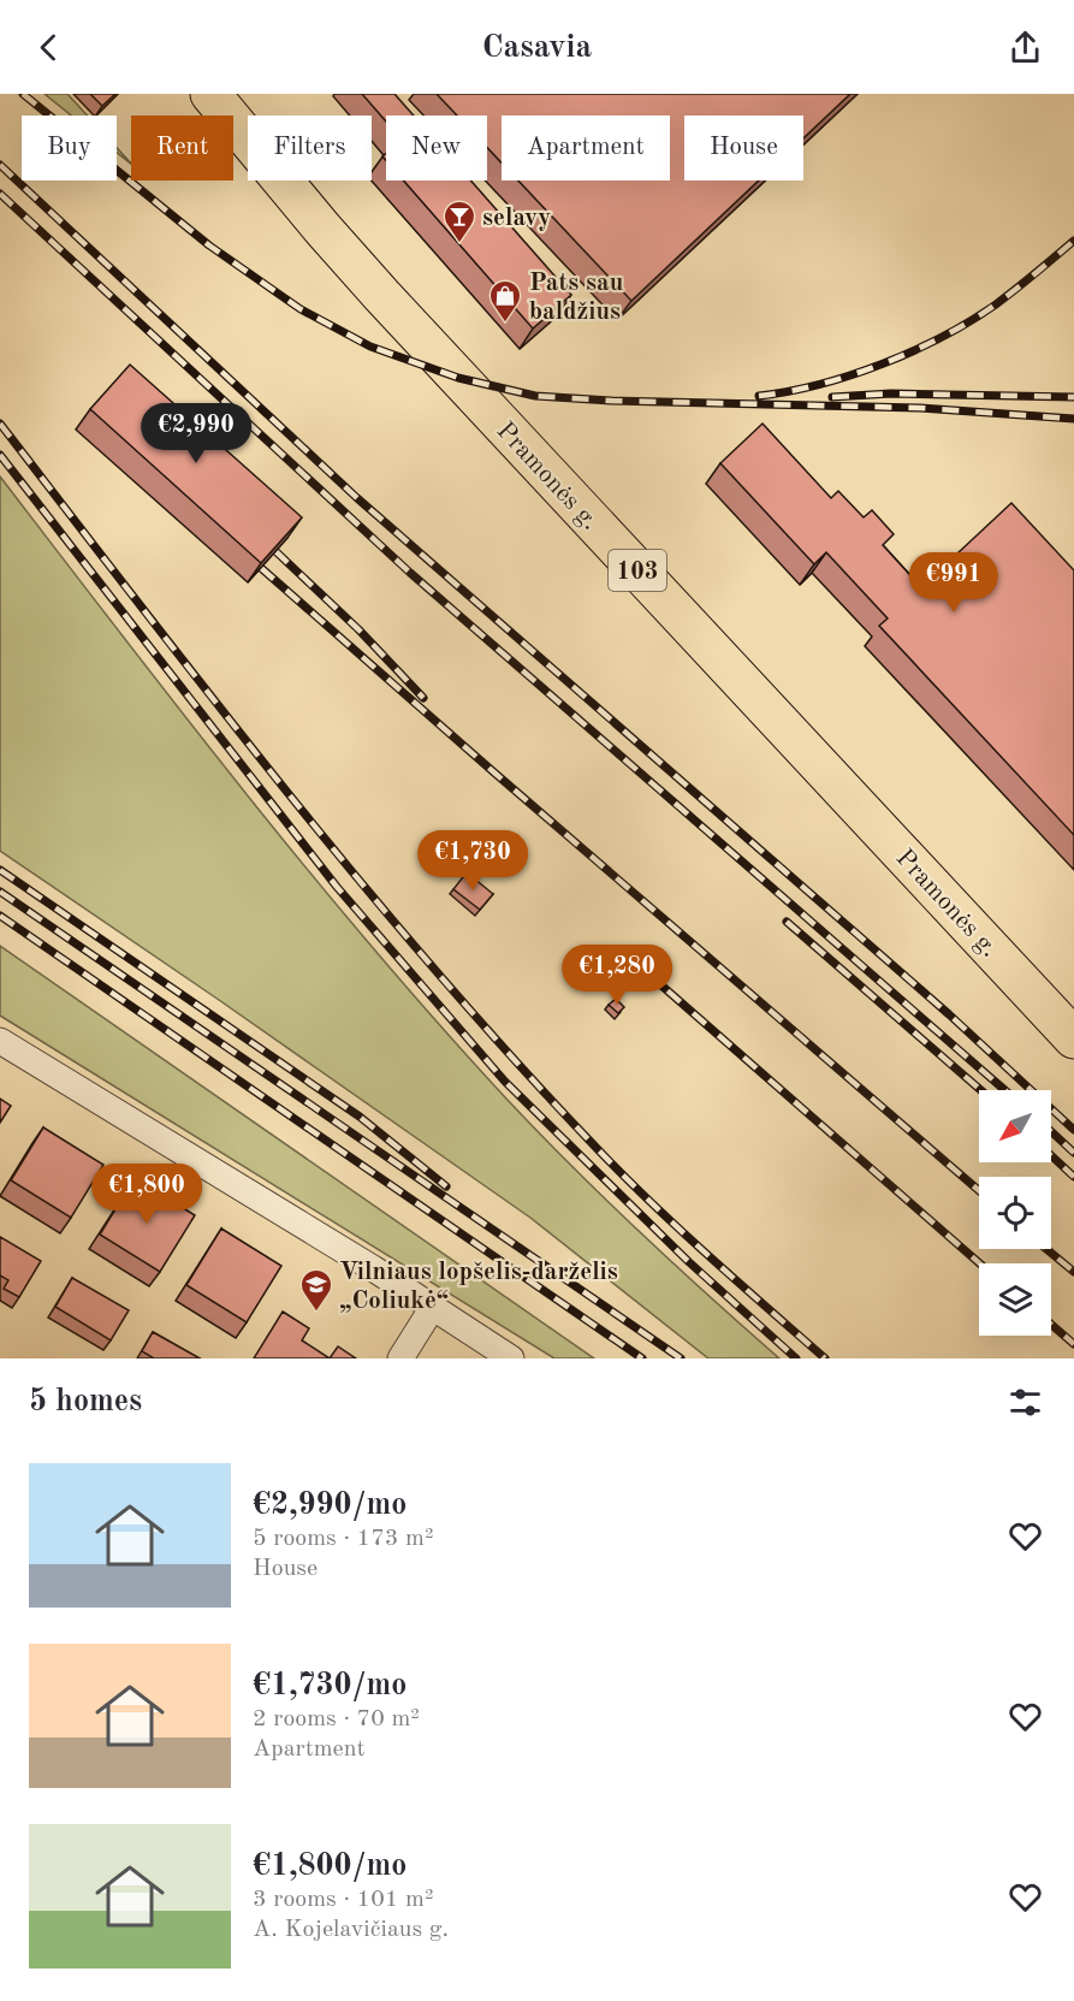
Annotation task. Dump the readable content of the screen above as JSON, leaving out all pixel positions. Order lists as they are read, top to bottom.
{
  "streets": {
    "main road": ["Pramonės g.", "103"]
  },
  "places": {
    "bar": ["selavy"],
    "shop": ["Pats sau baldžius"],
    "school or university": ["Vilniaus lopšelis-darželis „Coliukė“"]
  },
  "north": "bottom left",
  "page": {
    "header": "Casavia",
    "chip": [
      "Buy",
      "Rent",
      "Filters",
      "New",
      "Apartment",
      "House"
    ],
    "price": [
      "€2,990",
      "€991",
      "€1,730",
      "€1,280",
      "€1,800"
    ],
    "heading": "5 homes",
    "list": [
      {
        "name": "€2,990/mo",
        "note": "5 rooms · 173 m² · House"
      },
      {
        "name": "€1,730/mo",
        "note": "2 rooms · 70 m² · Apartment"
      },
      {
        "name": "€1,800/mo",
        "note": "3 rooms · 101 m² · A. Kojelavičiaus g."
      }
    ]
  }
}
